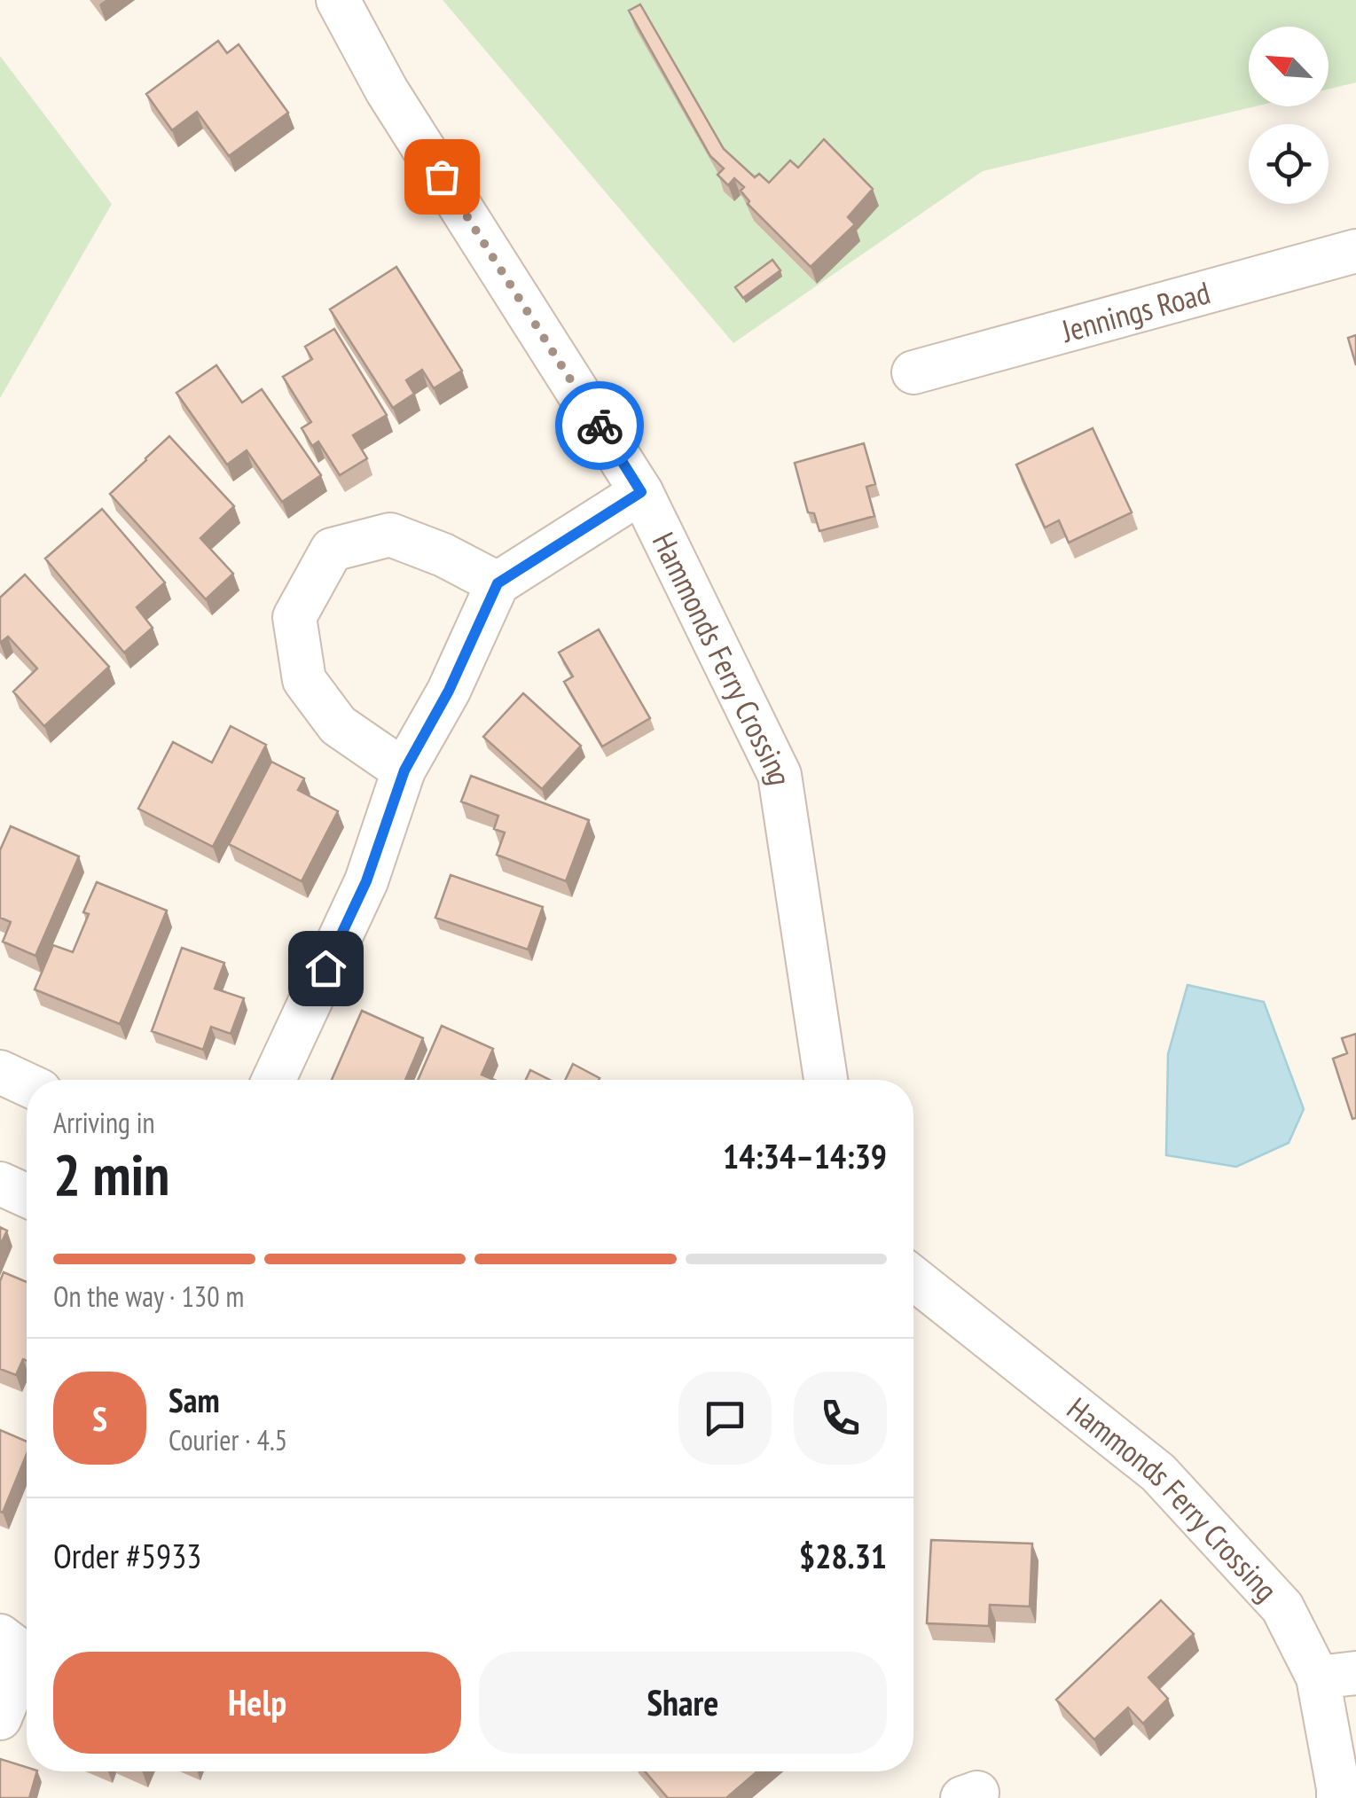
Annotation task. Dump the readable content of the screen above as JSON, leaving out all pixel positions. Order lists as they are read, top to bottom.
{
  "streets": {
    "street": ["Jennings Road", "Hammonds Ferry Crossing"]
  },
  "north": "top left",
  "page": {
    "heading": ["2 min", "Arriving in", "14:34–14:39"],
    "panel": [
      "Sam",
      "Courier · 4.5",
      "Order #5933",
      "$28.31"
    ],
    "bar": "On the way · 130 m",
    "round": "S",
    "buttons": ["Help", "Share"]
  }
}
